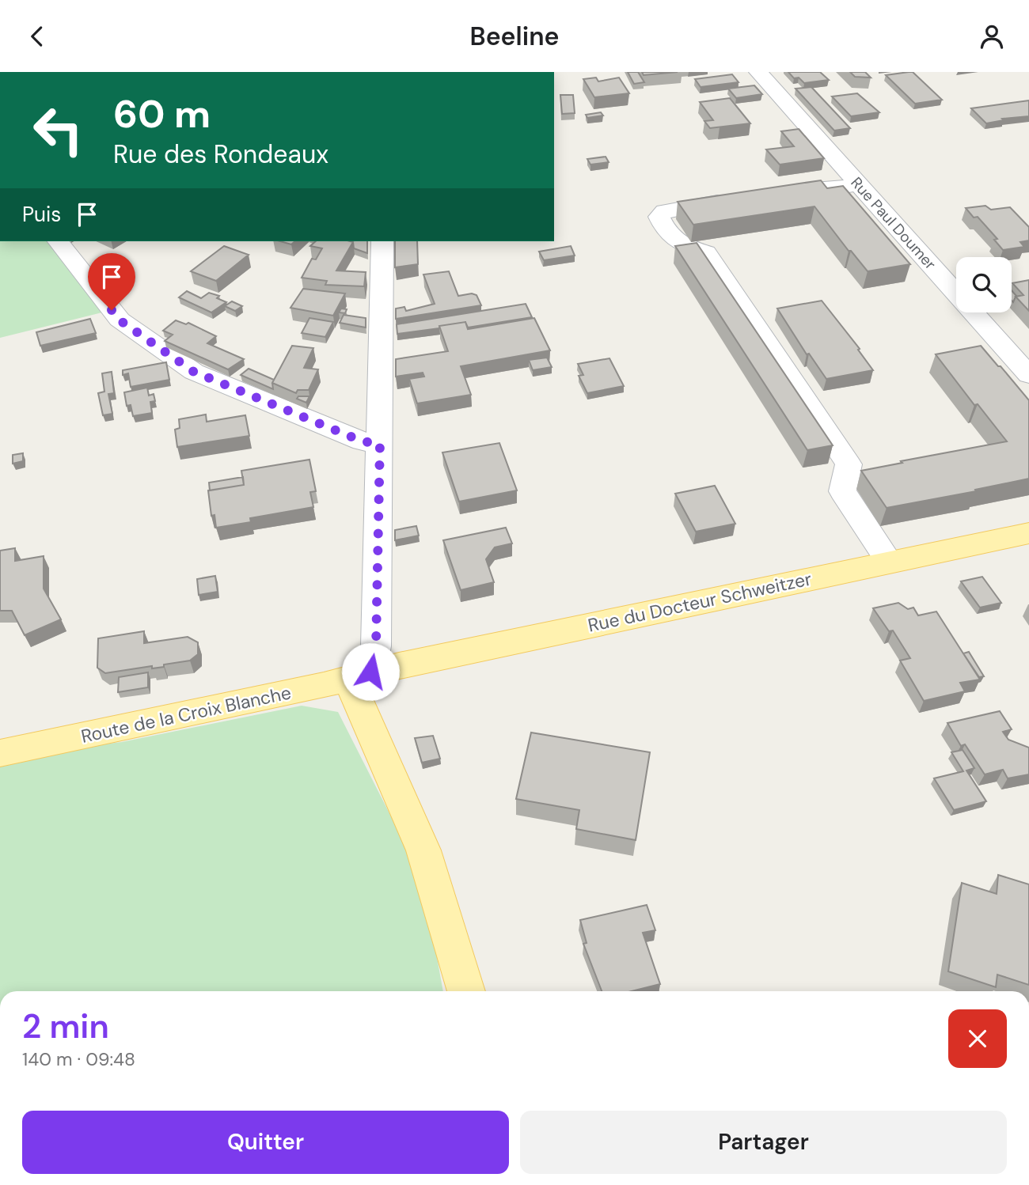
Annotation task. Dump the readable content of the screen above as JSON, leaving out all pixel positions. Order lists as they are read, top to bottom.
{
  "streets": {
    "main road": ["Rue du Docteur Schweitzer", "Route de la Croix Blanche"],
    "street": ["Rue Paul Doumer"]
  },
  "crossings": [
    ["Rue du Docteur Schweitzer", "Route de la Croix Blanche"]
  ],
  "page": {
    "header": "Beeline",
    "turn": ["60 m", "Rue des Rondeaux"],
    "then": "Puis",
    "heading": ["2 min", "140 m · 09:48"],
    "buttons": ["Quitter", "Partager"]
  }
}
